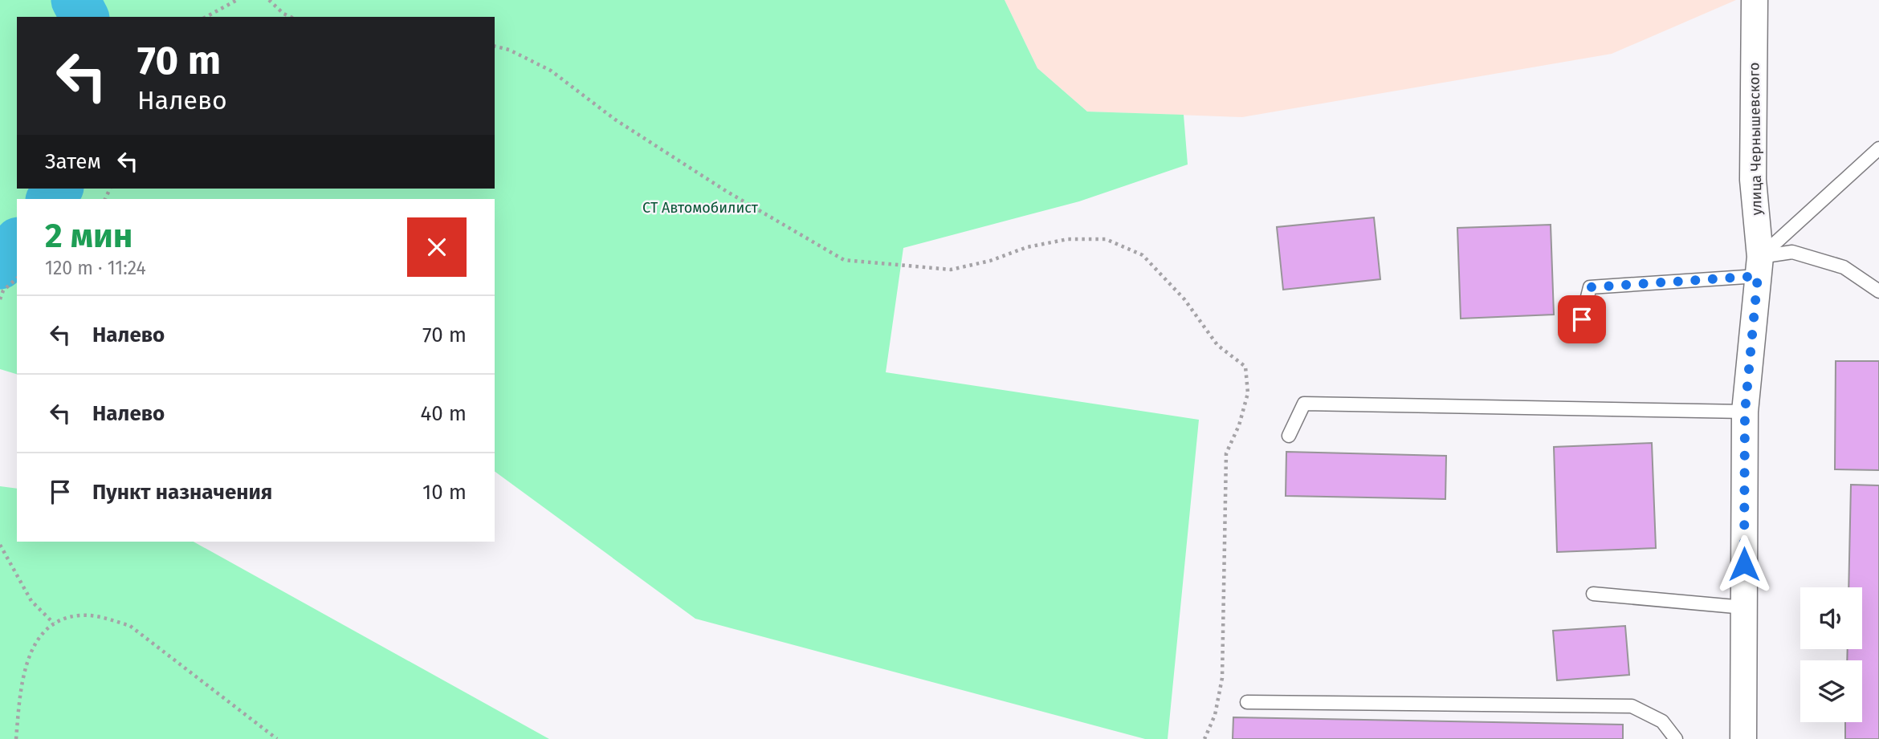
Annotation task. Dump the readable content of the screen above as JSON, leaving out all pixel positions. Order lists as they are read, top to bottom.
{
  "streets": {
    "street": ["улица Чернышевского"]
  },
  "parks": ["СТ Автомобилист"],
  "page": {
    "turn": ["70 m", "Налево"],
    "then": "Затем",
    "heading": ["2 мин", "120 m · 11:24"],
    "list": [
      {
        "name": "Налево",
        "value": "70 m"
      },
      {
        "name": "Налево",
        "value": "40 m"
      },
      {
        "name": "Пункт назначения",
        "value": "10 m"
      }
    ]
  }
}
